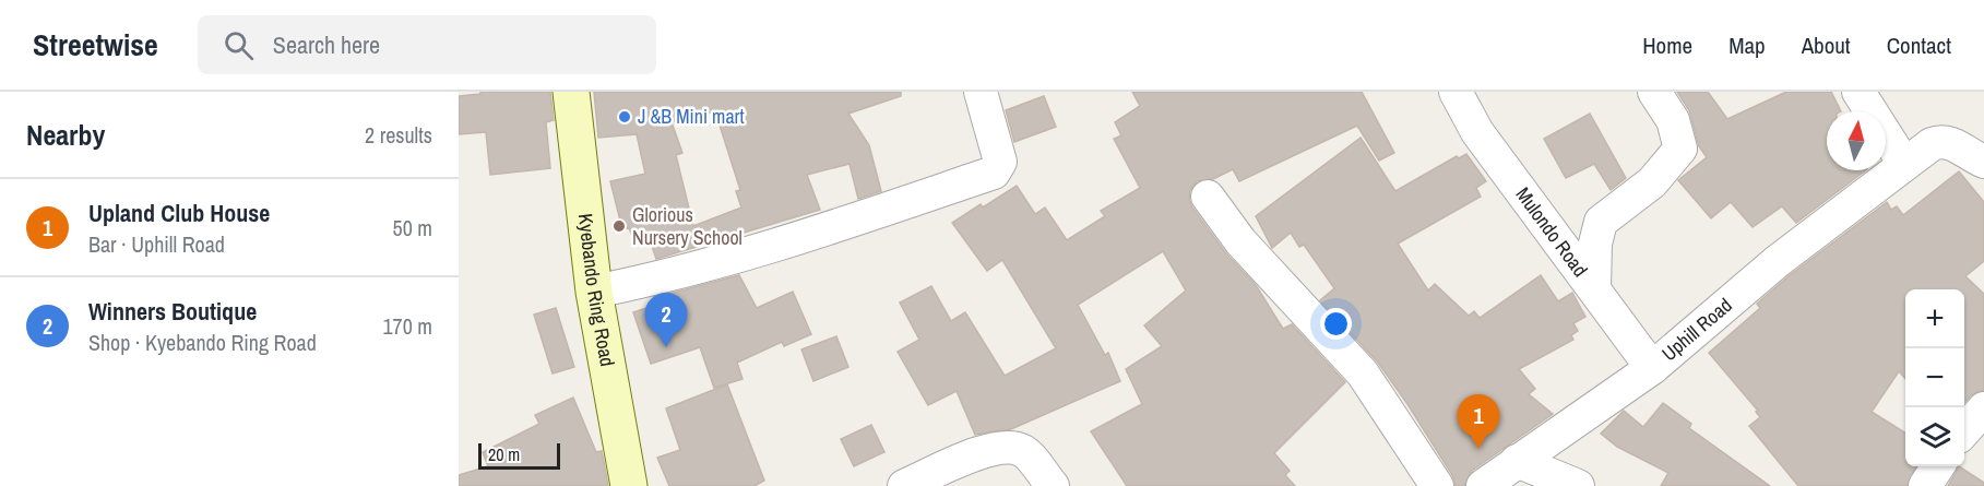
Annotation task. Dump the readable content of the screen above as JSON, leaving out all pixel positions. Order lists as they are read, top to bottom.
{
  "streets": {
    "street": ["Mulondo Road", "Kyebando Ring Road", "Uphill Road"]
  },
  "crossings": [
    ["Mulondo Road", "Uphill Road"]
  ],
  "places": ["J &B Mini mart", "Glorious Nursery School"],
  "scale_bar": "20 m",
  "north": "top",
  "page": {
    "header": "Streetwise",
    "search": "Search here",
    "nav": [
      "Home",
      "Map",
      "About",
      "Contact"
    ],
    "heading": ["Nearby", "2 results"],
    "list": [
      {
        "mark": "1",
        "name": "Upland Club House",
        "note": "Bar · Uphill Road",
        "value": "50 m"
      },
      {
        "mark": "2",
        "name": "Winners Boutique",
        "note": "Shop · Kyebando Ring Road",
        "value": "170 m"
      }
    ],
    "map_buttons": ["+", "−"],
    "pins": ["2", "1"],
    "scale": "20 m"
  }
}
